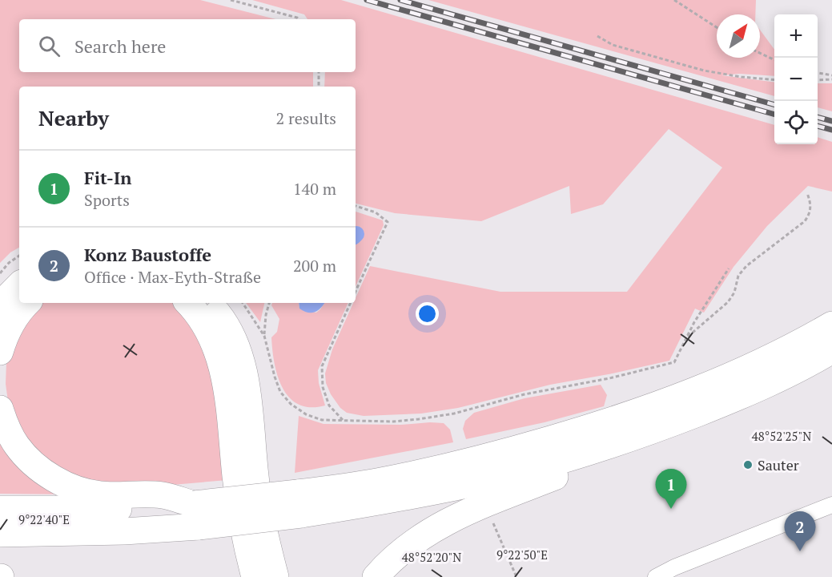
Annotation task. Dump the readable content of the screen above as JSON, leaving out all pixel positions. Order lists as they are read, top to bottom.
{
  "places": ["Sauter"],
  "north": "top right",
  "page": {
    "map_buttons": ["+", "−"],
    "search": "Search here",
    "heading": ["Nearby", "2 results"],
    "list": [
      {
        "mark": "1",
        "name": "Fit-In",
        "note": "Sports",
        "value": "140 m"
      },
      {
        "mark": "2",
        "name": "Konz Baustoffe",
        "note": "Office · Max-Eyth-Straße",
        "value": "200 m"
      }
    ],
    "pins": ["1", "2"]
  },
  "coordinates": [
    "48°52'25\"N",
    "9°22'40\"E",
    "9°22'50\"E",
    "48°52'20\"N"
  ]
}
